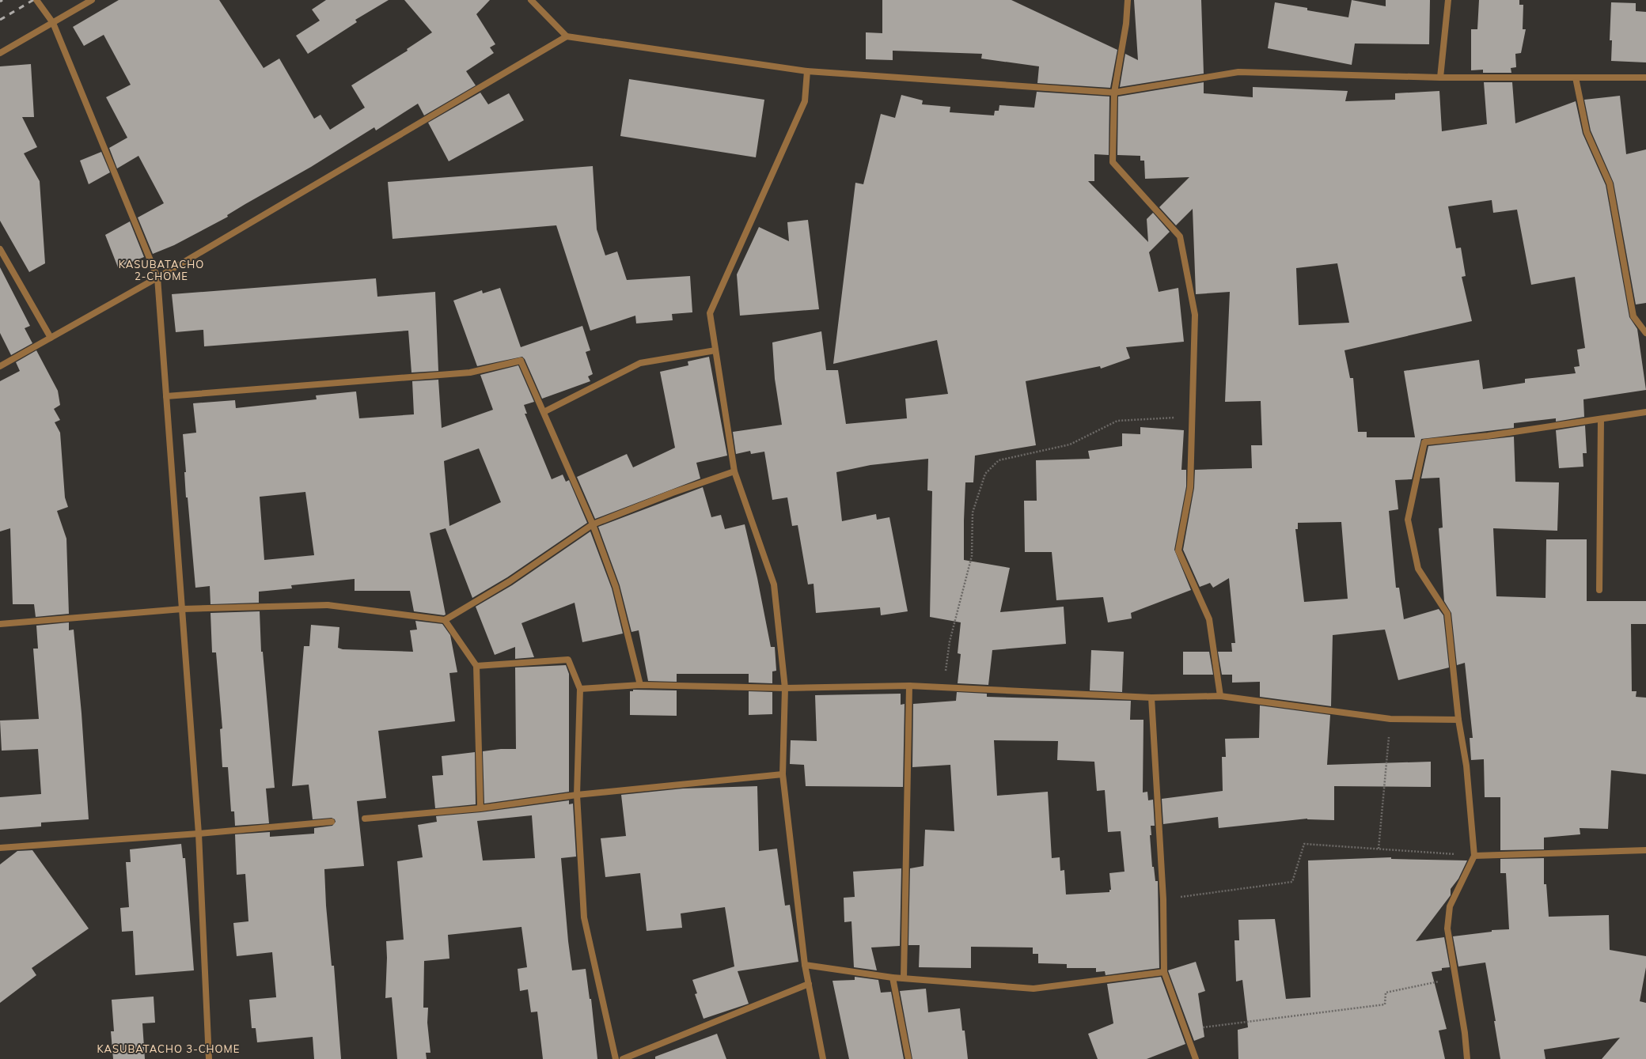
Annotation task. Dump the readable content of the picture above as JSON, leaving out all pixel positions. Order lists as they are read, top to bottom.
{
  "districts": ["KASUBATACHO 2-CHOME", "KASUBATACHO 3-CHOME"]
}
